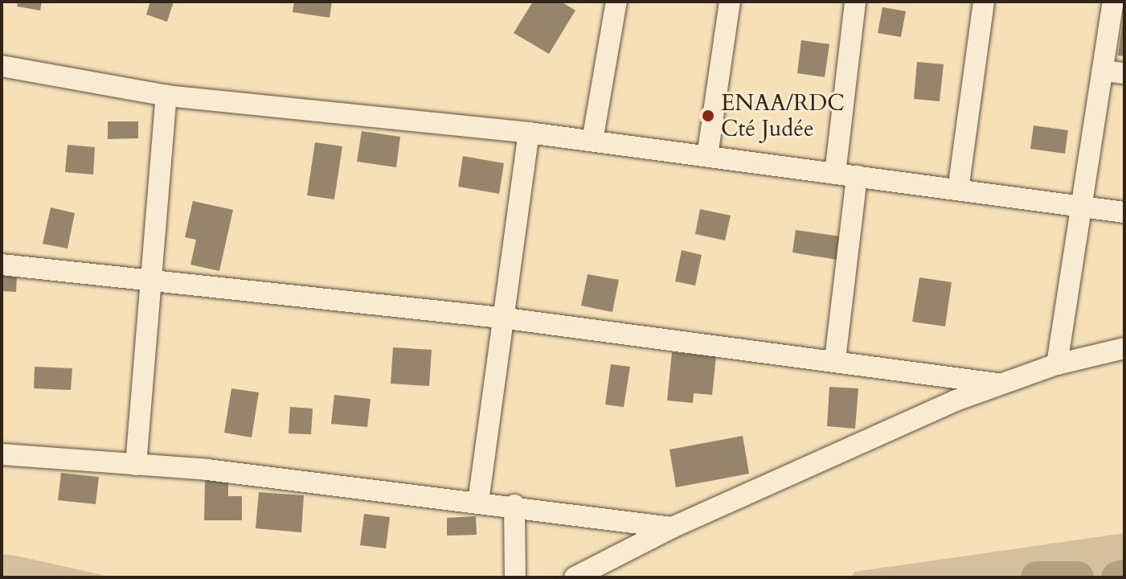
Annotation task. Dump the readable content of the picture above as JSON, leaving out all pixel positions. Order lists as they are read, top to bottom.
{
  "places": ["ENAA/RDC Cté Judée"]
}
